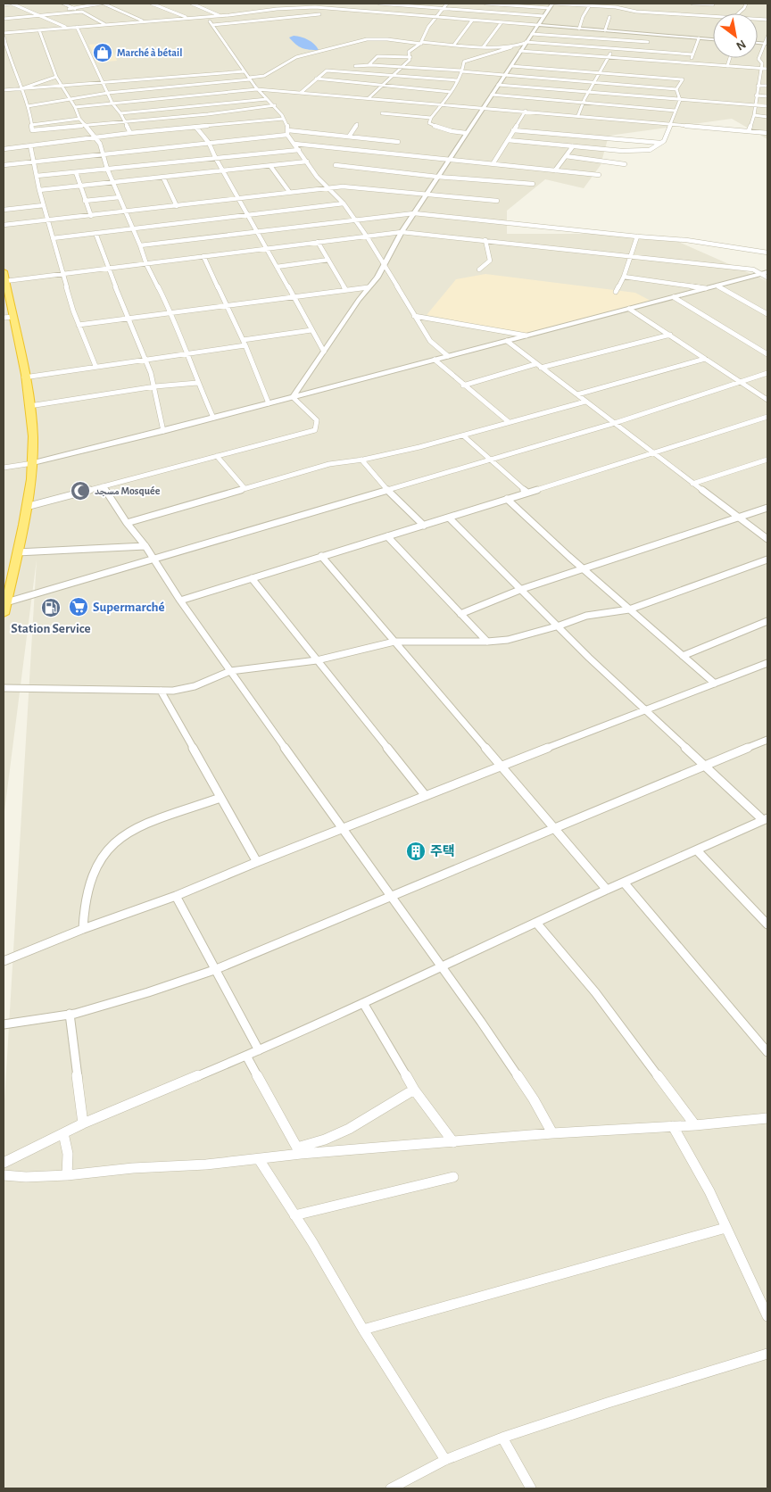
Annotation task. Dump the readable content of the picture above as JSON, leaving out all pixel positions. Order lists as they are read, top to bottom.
{
  "places": {
    "shop": ["Marché à bétail"],
    "mosque": ["مسجد Mosquée"],
    "supermarket": ["Supermarché"],
    "fuel station": ["Station Service"],
    "building": ["주택"]
  },
  "north": "bottom right"
}
